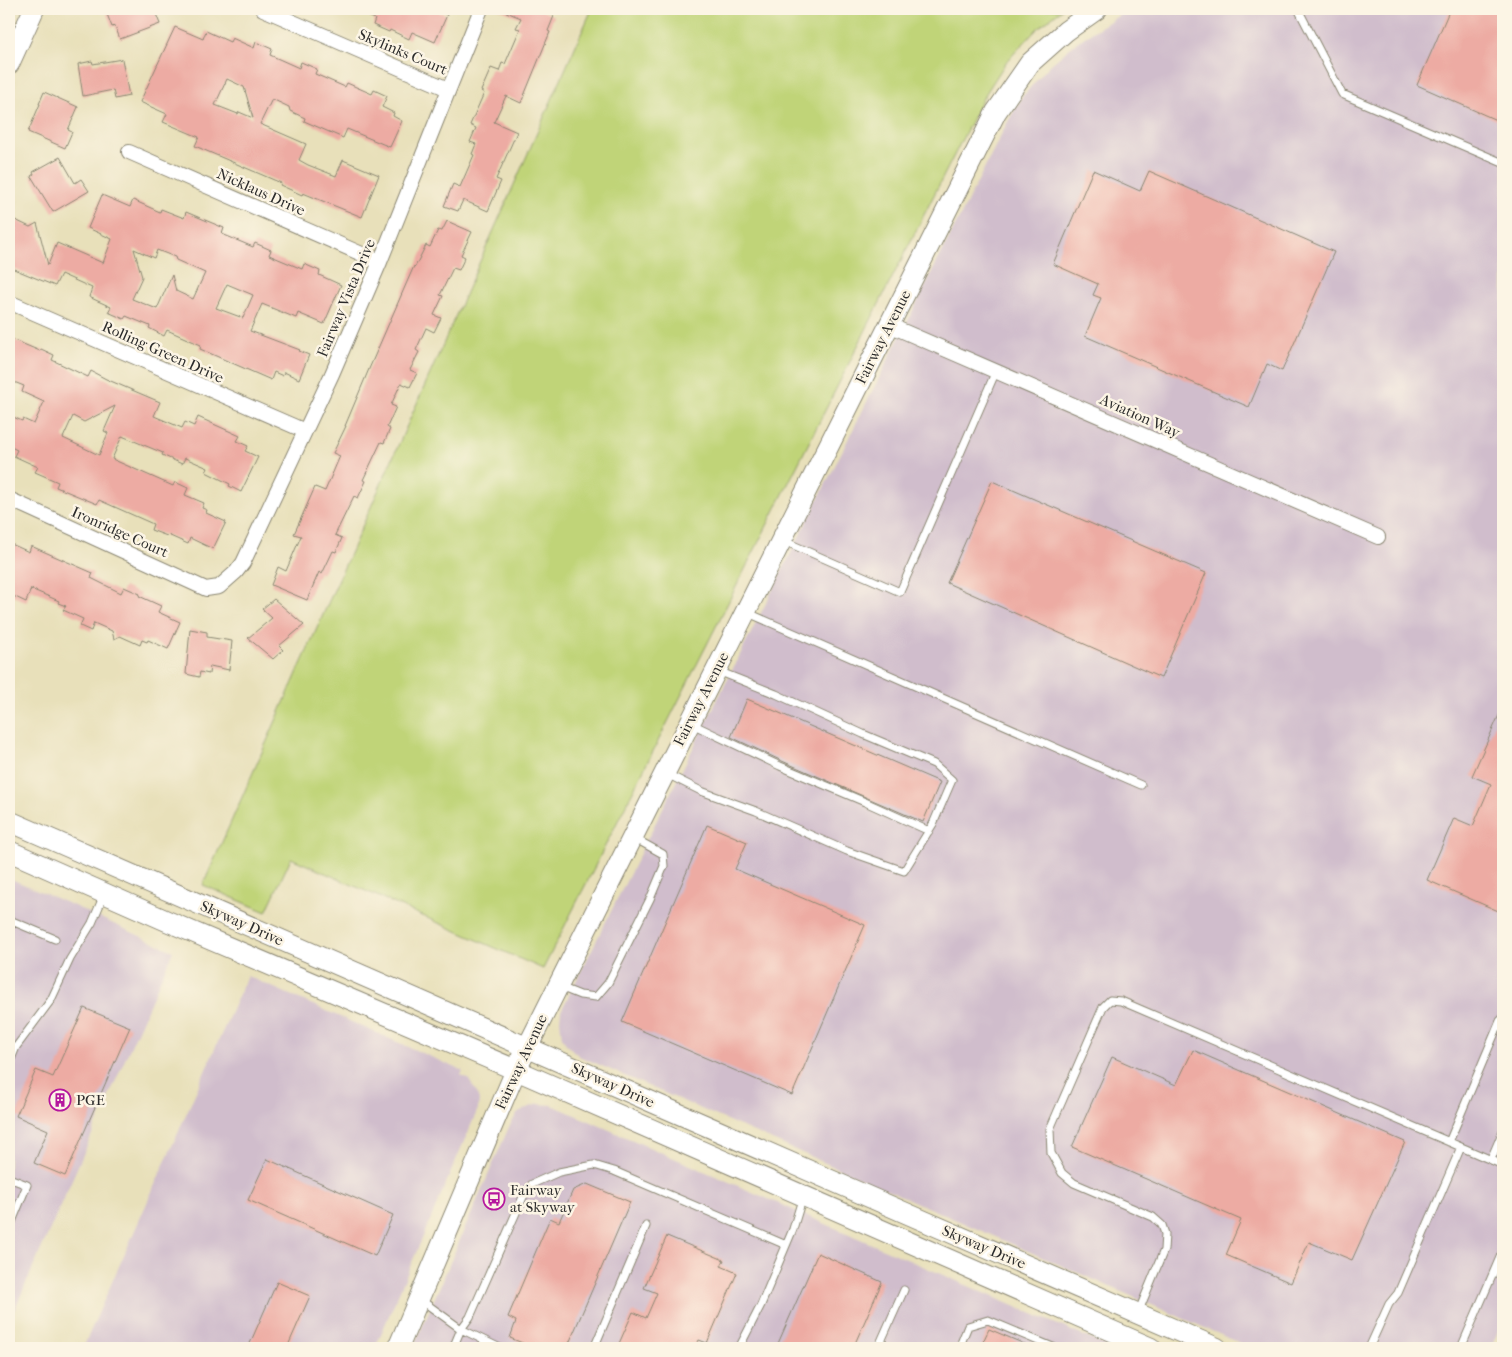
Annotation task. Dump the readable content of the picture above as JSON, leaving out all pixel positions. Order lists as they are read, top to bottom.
{
  "streets": {
    "main road": ["Fairway Avenue", "Skyway Drive"],
    "street": [
      "Skylinks Court",
      "Nicklaus Drive",
      "Fairway Vista Drive",
      "Rolling Green Drive",
      "Aviation Way",
      "Ironridge Court"
    ]
  },
  "crossings": [
    ["Skylinks Court", "Fairway Vista Drive"],
    ["Nicklaus Drive", "Fairway Vista Drive"],
    ["Fairway Vista Drive", "Rolling Green Drive"],
    ["Fairway Vista Drive", "Ironridge Court"],
    ["Fairway Avenue", "Aviation Way"],
    ["Fairway Avenue", "Skyway Drive"]
  ],
  "places": {
    "building": ["PGE"],
    "bus stop": ["Fairway at Skyway"]
  }
}
